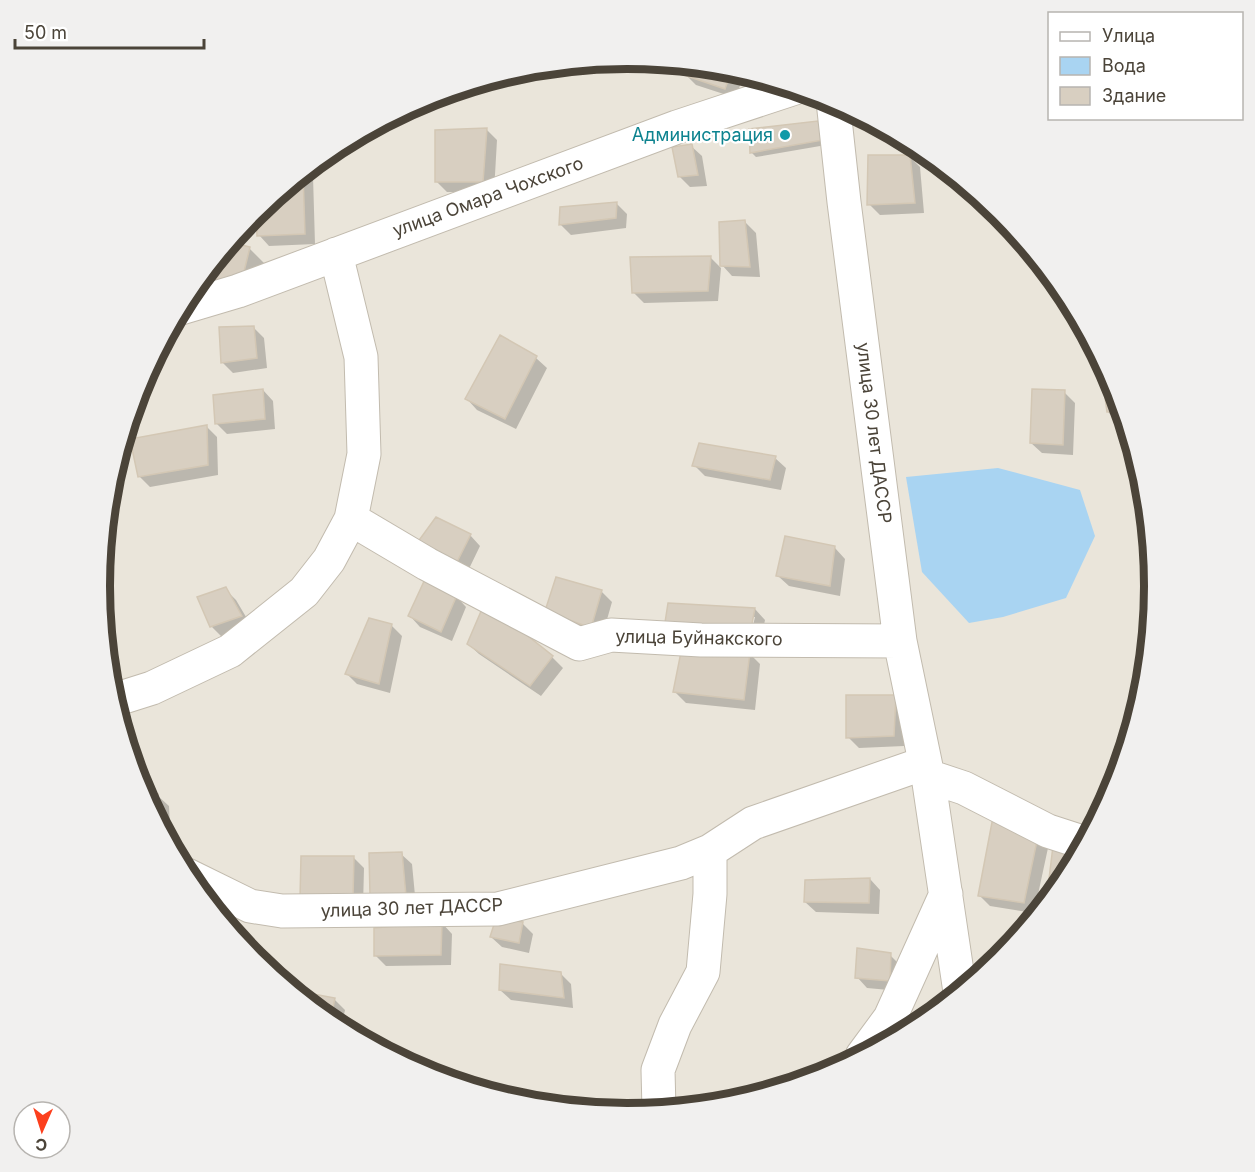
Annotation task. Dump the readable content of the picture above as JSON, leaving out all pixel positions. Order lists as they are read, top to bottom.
{
  "streets": {
    "street": ["улица Омара Чохского", "улица 30 лет ДАССР", "улица Буйнакского"]
  },
  "crossings": [
    ["улица 30 лет ДАССР", "улица Буйнакского"]
  ],
  "places": ["Администрация"],
  "legend": ["Улица", "Вода", "Здание"],
  "scale_bar": "50 m",
  "north": "bottom"
}
